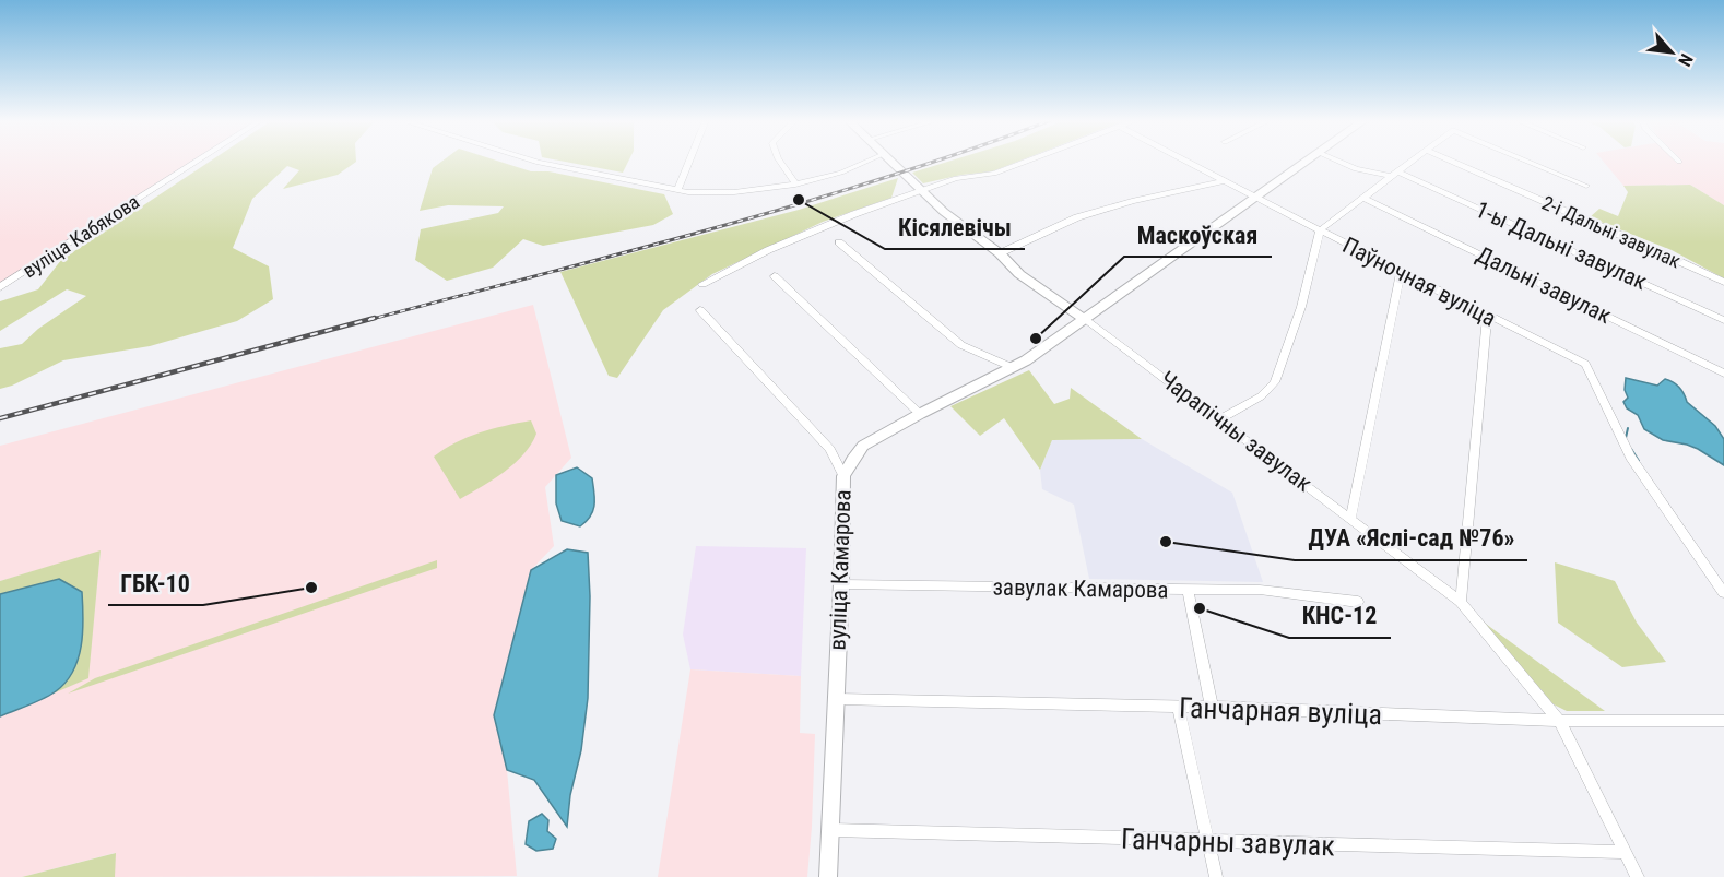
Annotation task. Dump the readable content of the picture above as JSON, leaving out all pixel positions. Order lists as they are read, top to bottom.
{
  "streets": {
    "street": [
      "2-і Дальні завулак",
      "вуліца Кабякова",
      "1-ы Дальні завулак",
      "Паўночная вуліца",
      "Дальні завулак",
      "Чарапічны завулак",
      "вуліца Камарова",
      "завулак Камарова",
      "Ганчарная вуліца",
      "Ганчарны завулак"
    ]
  },
  "crossings": [
    ["Паўночная вуліца", "вуліца Камарова"],
    ["Чарапічны завулак", "вуліца Камарова"],
    ["Чарапічны завулак", "Ганчарная вуліца"],
    ["вуліца Камарова", "завулак Камарова"],
    ["вуліца Камарова", "Ганчарная вуліца"],
    ["вуліца Камарова", "Ганчарны завулак"]
  ],
  "places": [
    "Кісялевічы",
    "Маскоўская",
    "ДУА «Яслі-сад №76»",
    "ГБК-10",
    "КНС-12"
  ],
  "north": "bottom right"
}
